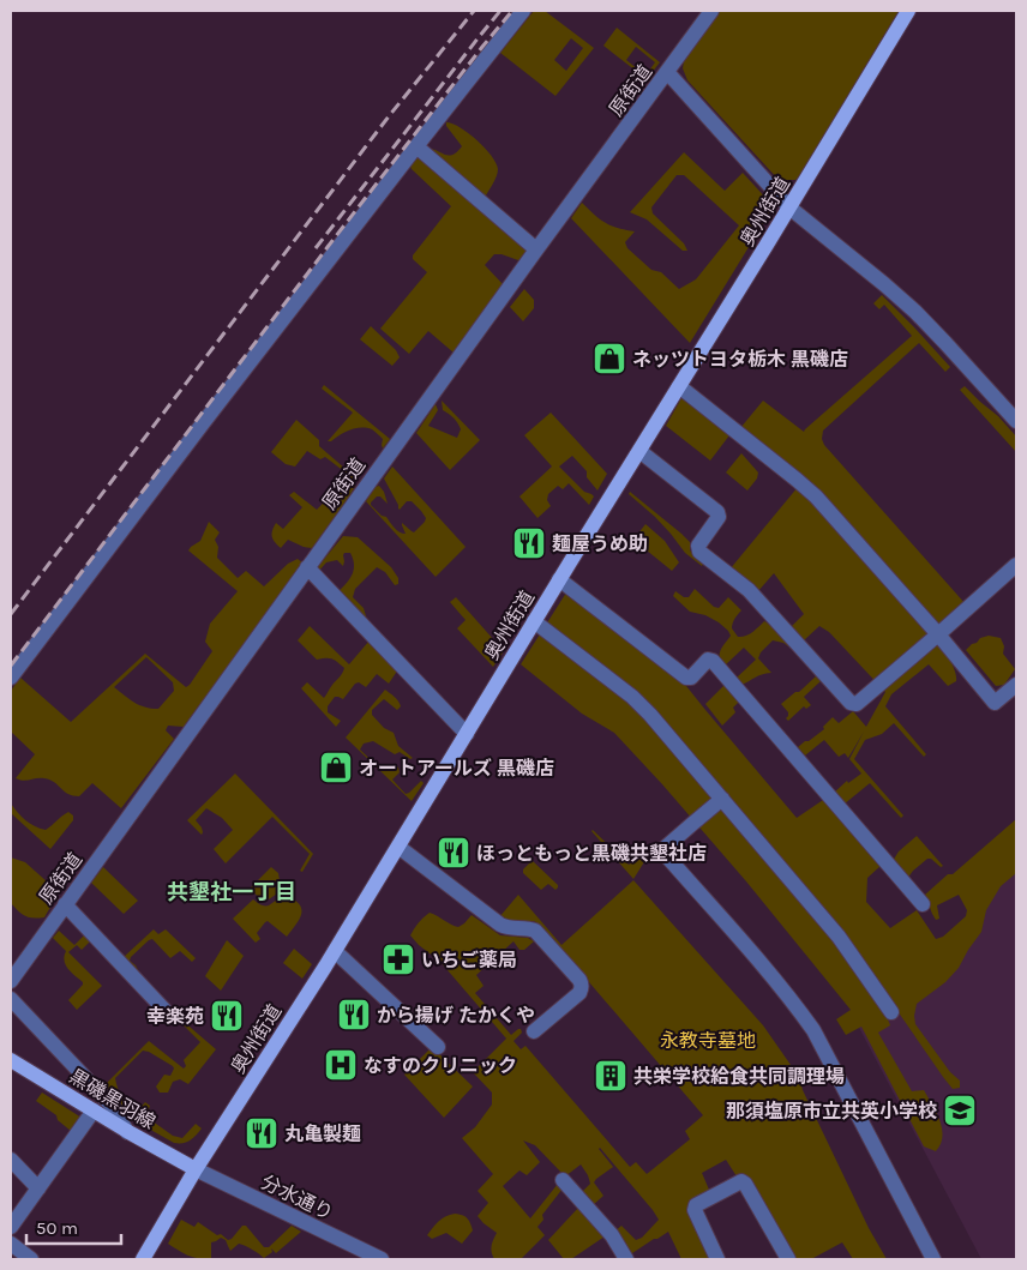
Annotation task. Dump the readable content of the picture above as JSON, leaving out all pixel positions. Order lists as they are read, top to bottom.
{
  "streets": {
    "main road": ["奥州街道", "黒磯黒羽線"],
    "street": ["原街道", "分水通り"]
  },
  "crossings": [
    ["奥州街道", "黒磯黒羽線"],
    ["奥州街道", "分水通り"],
    ["黒磯黒羽線", "分水通り"]
  ],
  "districts": ["共墾社一丁目"],
  "parks": ["永教寺墓地"],
  "places": {
    "shop": ["ネッツトヨタ栃木 黒磯店", "オートアールズ 黒磯店"],
    "restaurant": [
      "麺屋うめ助",
      "ほっともっと黒磯共墾社店",
      "から揚げ たかくや",
      "幸楽苑",
      "丸亀製麺"
    ],
    "pharmacy": ["いちご薬局"],
    "hospital": ["なすのクリニック"],
    "building": ["共栄学校給食共同調理場"],
    "school or university": ["那須塩原市立共英小学校"]
  },
  "scale_bar": "50 m"
}
